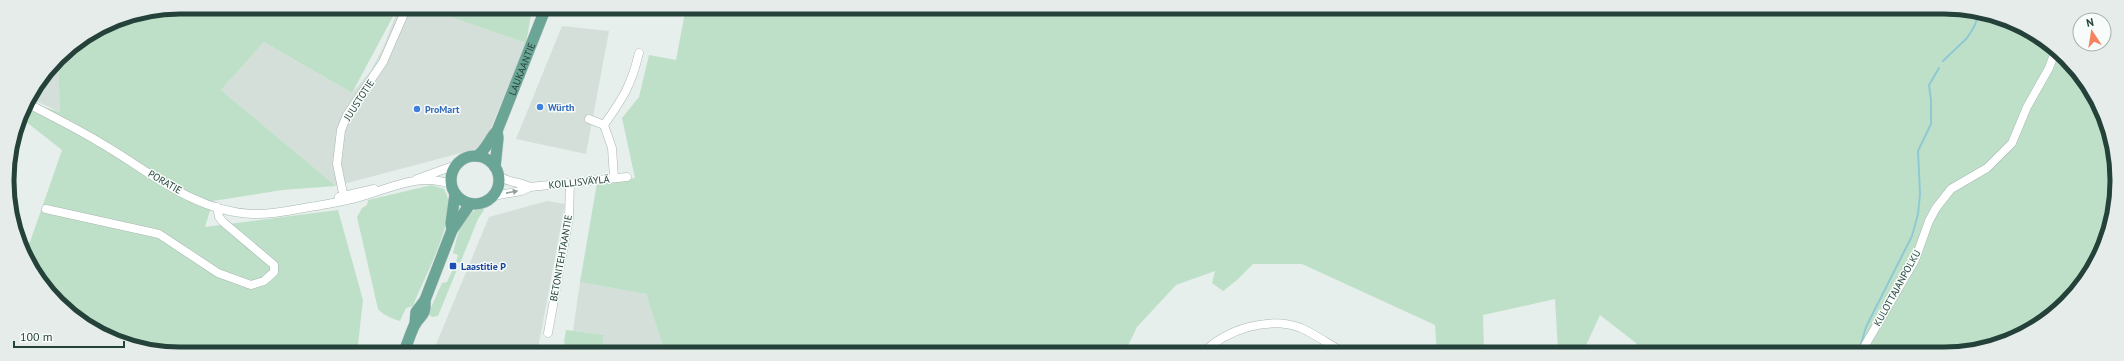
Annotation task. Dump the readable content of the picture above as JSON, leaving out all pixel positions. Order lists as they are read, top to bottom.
{
  "streets": {
    "main road": ["LAUKAANTIE"],
    "street": [
      "JUUSTOTIE",
      "PORATIE",
      "KOILLISVÄYLÄ",
      "BETONITEHTAANTIE",
      "KULOTTAJANPOLKU"
    ]
  },
  "crossings": [
    ["LAUKAANTIE", "PORATIE"],
    ["LAUKAANTIE", "KOILLISVÄYLÄ"],
    ["JUUSTOTIE", "PORATIE"],
    ["PORATIE", "KOILLISVÄYLÄ"],
    ["KOILLISVÄYLÄ", "BETONITEHTAANTIE"]
  ],
  "places": {
    "other": ["Würth", "ProMart"],
    "transit": ["Laastitie P"]
  },
  "scale_bar": "100 m",
  "north": "top"
}
